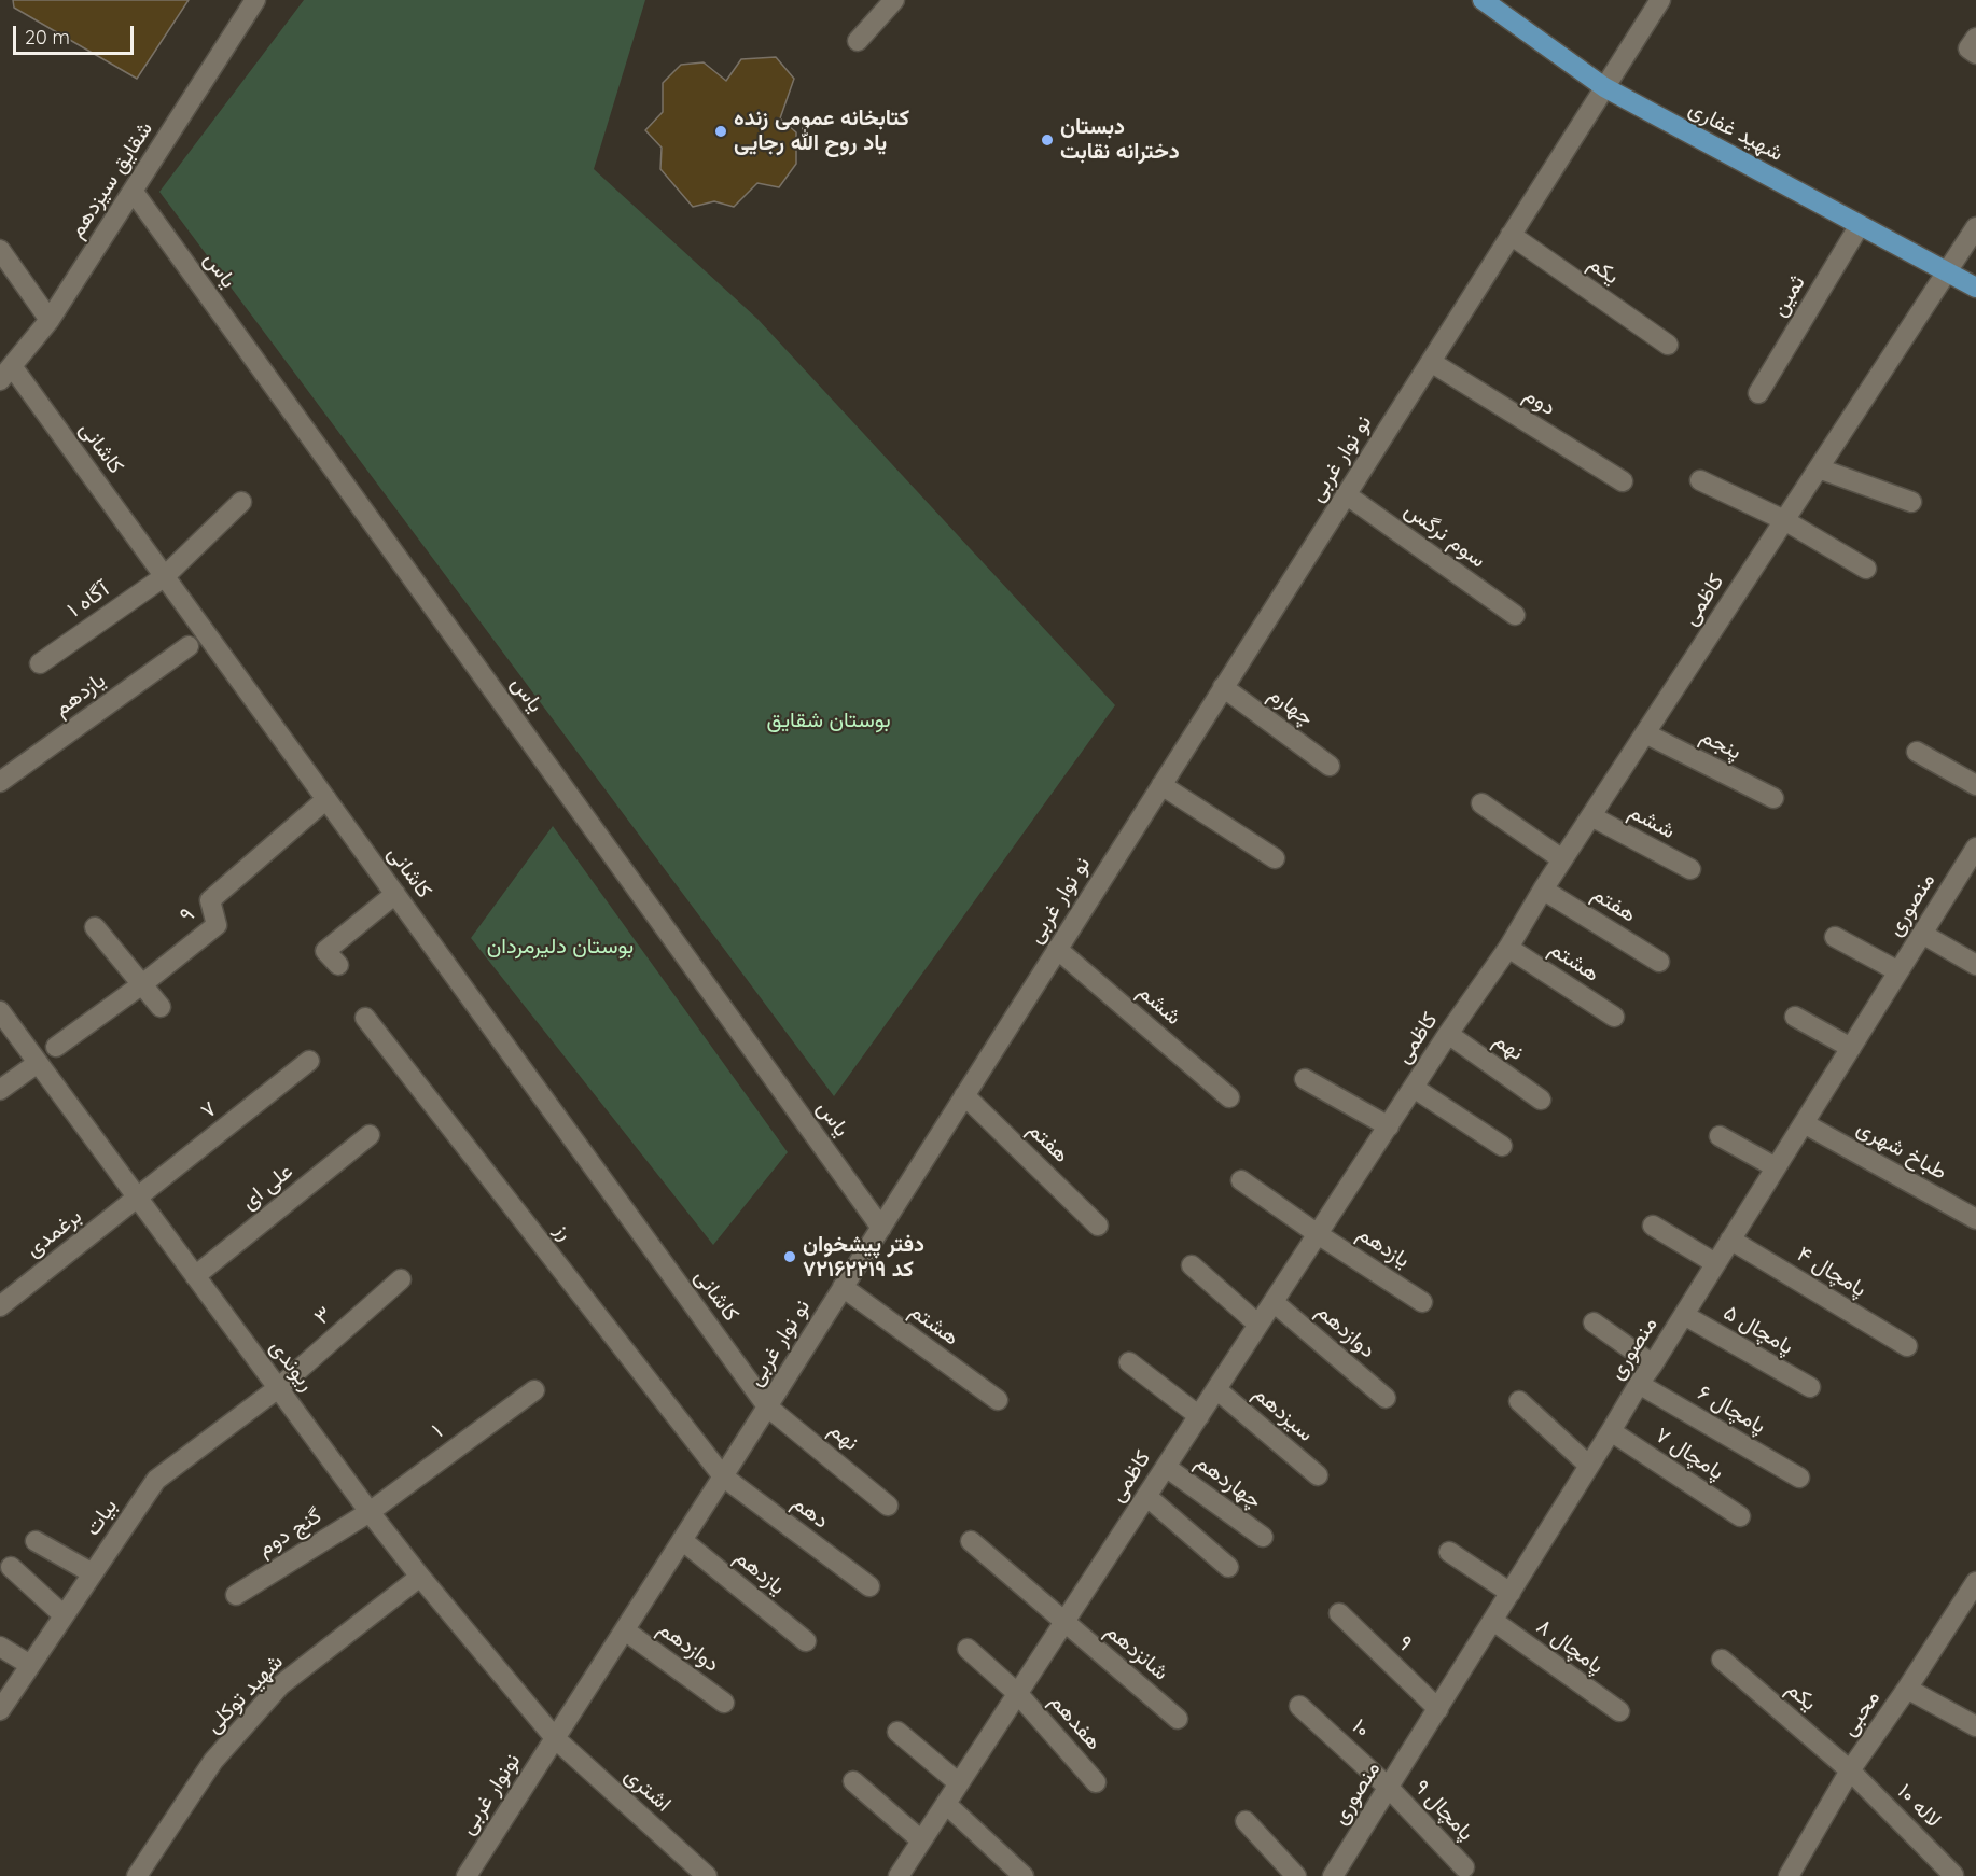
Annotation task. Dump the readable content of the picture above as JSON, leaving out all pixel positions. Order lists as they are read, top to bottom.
{
  "streets": {
    "main road": ["شهید غفاری"],
    "street": [
      "شقایق سیزدهم",
      "یاس",
      "یکم",
      "ثمین",
      "دوم",
      "کاشانی",
      "نو نوار غربی",
      "سوم نرگس",
      "آگاه ۱",
      "کاظمی",
      "یازدهم",
      "چهارم",
      "پنجم",
      "ششم",
      "هفتم",
      "منصوری",
      "۹",
      "هشتم",
      "نهم",
      "۷",
      "طباخ شهری",
      "علی ای",
      "رز",
      "برغمدی",
      "پامچال ۴",
      "۳",
      "۵ پامچال",
      "دوازدهم",
      "ریوندی",
      "۶ پامچال",
      "سیزدهم",
      "۱",
      "۷ پامچال",
      "چهاردهم",
      "دهم",
      "بیات",
      "گنج دوم",
      "۸ پامچال",
      "شانزدهم",
      "شهید توکلی",
      "محبی",
      "هفدهم",
      "۱۰",
      "اشتری",
      "نونوار غربی",
      "لاله ۱۰",
      "۹ پامچال"
    ]
  },
  "crossings": [
    ["شهید غفاری", "ثمین"],
    ["شهید غفاری", "نو نوار غربی"],
    ["شهید غفاری", "کاظمی"],
    ["شقایق سیزدهم", "یاس"],
    ["شقایق سیزدهم", "کاشانی"],
    ["یاس", "نو نوار غربی"],
    ["یکم", "نو نوار غربی"],
    ["یکم", "محبی"],
    ["یکم", "لاله ۱۰"],
    ["دوم", "نو نوار غربی"],
    ["کاشانی", "نو نوار غربی"],
    ["کاشانی", "آگاه ۱"],
    ["کاشانی", "۹"],
    ["کاشانی", "نهم"],
    ["نو نوار غربی", "سوم نرگس"],
    ["نو نوار غربی", "یازدهم"],
    ["نو نوار غربی", "چهارم"],
    ["نو نوار غربی", "ششم"],
    ["نو نوار غربی", "هفتم"],
    ["نو نوار غربی", "هشتم"],
    ["نو نوار غربی", "نهم"],
    ["نو نوار غربی", "رز"],
    ["نو نوار غربی", "دوازدهم"],
    ["نو نوار غربی", "ریوندی"],
    ["نو نوار غربی", "دهم"],
    ["نو نوار غربی", "اشتری"],
    ["نو نوار غربی", "نونوار غربی"],
    ["کاظمی", "یازدهم"],
    ["کاظمی", "پنجم"],
    ["کاظمی", "ششم"],
    ["کاظمی", "هفتم"],
    ["کاظمی", "هشتم"],
    ["کاظمی", "نهم"],
    ["کاظمی", "دوازدهم"],
    ["کاظمی", "سیزدهم"],
    ["کاظمی", "چهاردهم"],
    ["کاظمی", "شانزدهم"],
    ["کاظمی", "هفدهم"],
    ["منصوری", "۹"],
    ["منصوری", "طباخ شهری"],
    ["منصوری", "پامچال ۴"],
    ["منصوری", "۵ پامچال"],
    ["منصوری", "۶ پامچال"],
    ["منصوری", "۷ پامچال"],
    ["منصوری", "۸ پامچال"],
    ["منصوری", "۱۰"],
    ["منصوری", "۹ پامچال"],
    ["۷", "برغمدی"],
    ["۷", "ریوندی"],
    ["علی ای", "ریوندی"],
    ["رز", "دهم"],
    ["برغمدی", "ریوندی"],
    ["۳", "ریوندی"],
    ["۳", "بیات"],
    ["ریوندی", "۱"],
    ["ریوندی", "بیات"],
    ["ریوندی", "گنج دوم"],
    ["ریوندی", "شهید توکلی"],
    ["ریوندی", "اشتری"],
    ["ریوندی", "نونوار غربی"],
    ["۱", "گنج دوم"],
    ["محبی", "لاله ۱۰"],
    ["۱۰", "۹ پامچال"],
    ["اشتری", "نونوار غربی"]
  ],
  "parks": ["بوستان شقایق", "بوستان دلیرمردان"],
  "places": ["کتابخانه عمومی زنده یاد روح الله رجایی", "دبستان دخترانه نقابت", "دفتر پیشخوان کد ۷۲۱۶۲۲۱۹"],
  "scale_bar": "20 m"
}
